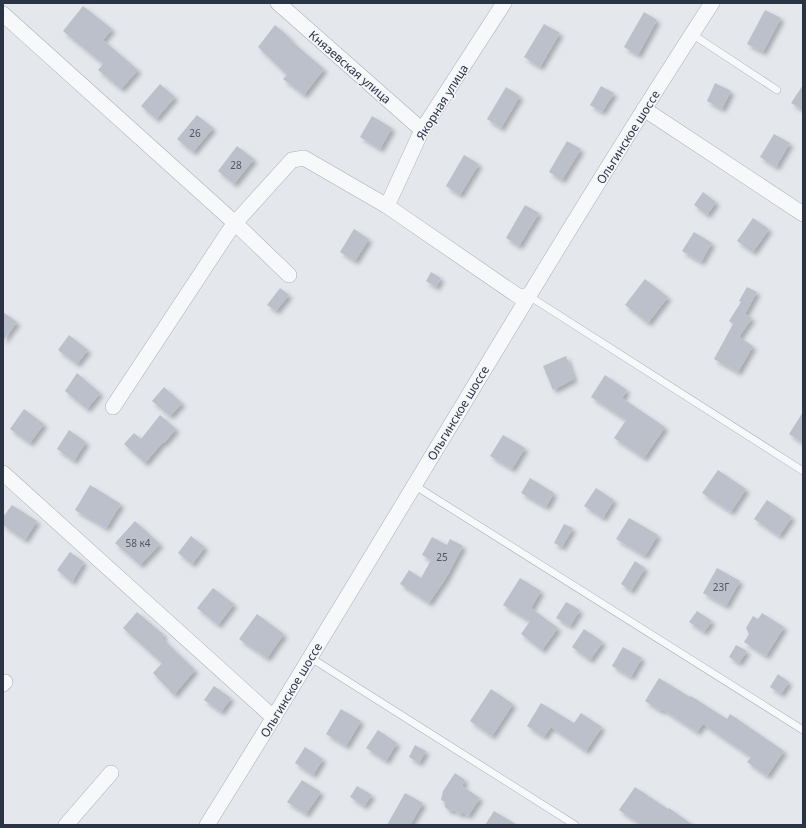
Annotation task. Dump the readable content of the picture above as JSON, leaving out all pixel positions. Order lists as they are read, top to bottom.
{
  "streets": {
    "street": ["Князевская улица", "Якорная улица", "Ольгинское шоссе"]
  },
  "crossings": [
    ["Князевская улица", "Якорная улица"]
  ],
  "house_numbers": [
    "26",
    "28",
    "58 к4",
    "25",
    "23Г"
  ]
}
